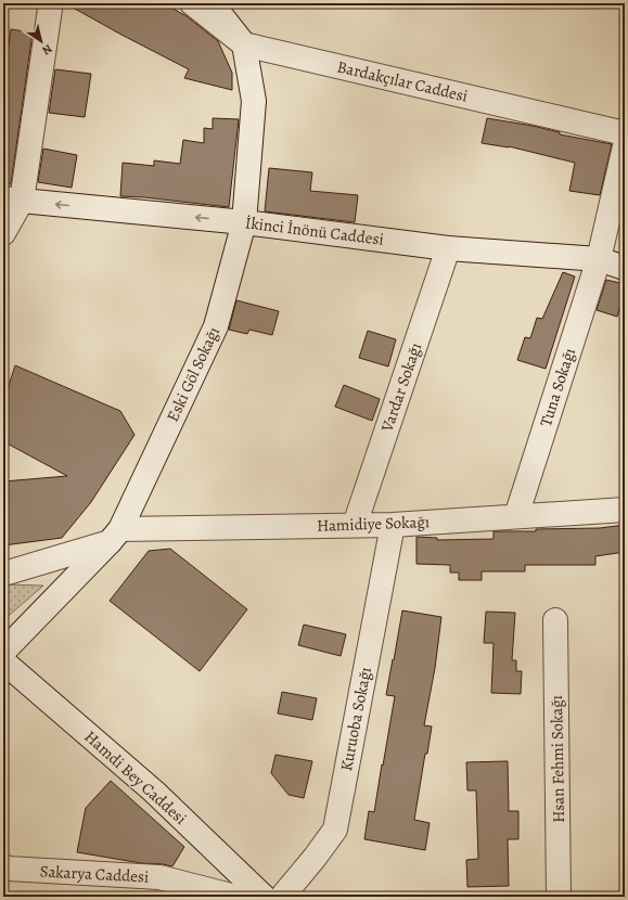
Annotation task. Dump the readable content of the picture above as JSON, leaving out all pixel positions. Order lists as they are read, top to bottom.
{
  "streets": {
    "street": [
      "Bardakçılar Caddesi",
      "İkinci İnönü Caddesi",
      "Eski Göl Sokağı",
      "Vardar Sokağı",
      "Tuna Sokağı",
      "Hamidiye Sokağı",
      "Kuruoba Sokağı",
      "Hsan Fehmi Sokağı",
      "Hamdi Bey Caddesi",
      "Sakarya Caddesi"
    ]
  },
  "crossings": [
    ["Bardakçılar Caddesi", "Eski Göl Sokağı"],
    ["İkinci İnönü Caddesi", "Eski Göl Sokağı"],
    ["İkinci İnönü Caddesi", "Vardar Sokağı"],
    ["İkinci İnönü Caddesi", "Tuna Sokağı"],
    ["Eski Göl Sokağı", "Hamidiye Sokağı"],
    ["Vardar Sokağı", "Hamidiye Sokağı"],
    ["Tuna Sokağı", "Hamidiye Sokağı"],
    ["Hamidiye Sokağı", "Kuruoba Sokağı"]
  ],
  "one_way": ["İkinci İnönü Caddesi"],
  "north": "bottom right"
}
